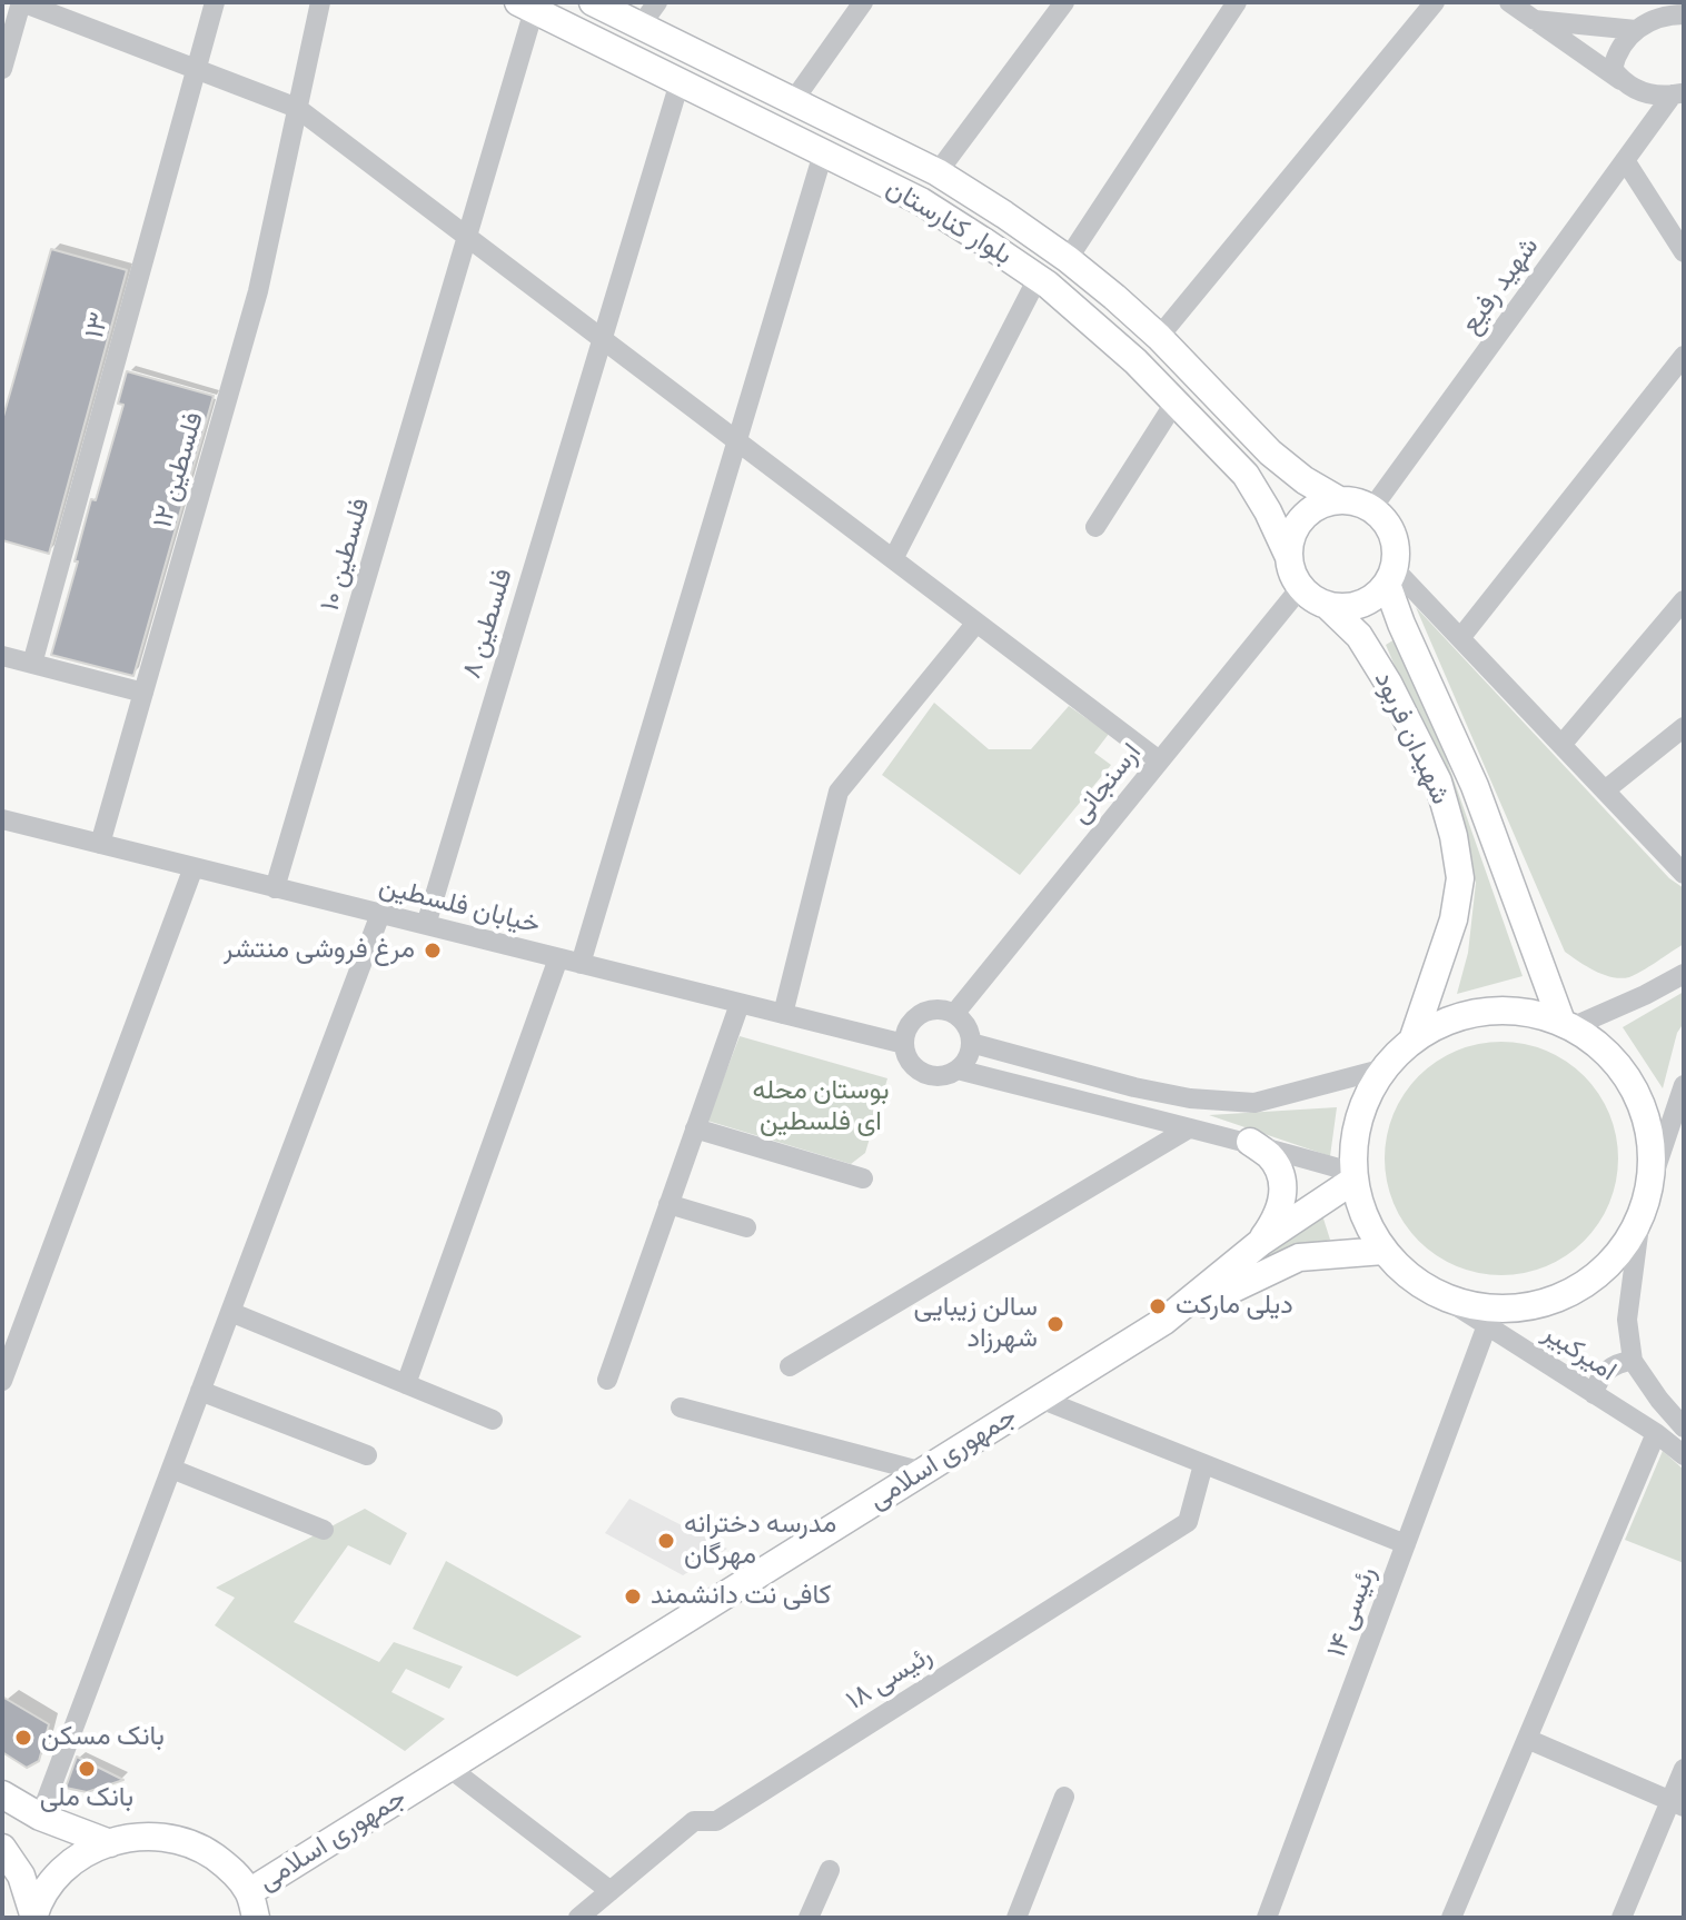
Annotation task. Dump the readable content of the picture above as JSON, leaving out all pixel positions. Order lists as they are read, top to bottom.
{
  "streets": {
    "main road": ["بلوار کنارستان", "شهيدان فربود", "جمهوری اسلامی"],
    "street": [
      "شهید رفیع",
      "۱۳",
      "فلسطین ۱۲",
      "فلسطین ۱۰",
      "فلسطین ۸",
      "ارسنجانی",
      "خیابان فلسطین",
      "امیرکبیر",
      "رئیسی ۱۴",
      "رئیسی ۱۸"
    ]
  },
  "crossings": [
    ["بلوار کنارستان", "شهید رفیع"],
    ["بلوار کنارستان", "فلسطین ۱۰"],
    ["بلوار کنارستان", "فلسطین ۸"],
    ["بلوار کنارستان", "شهيدان فربود"],
    ["بلوار کنارستان", "ارسنجانی"],
    ["شهید رفیع", "شهيدان فربود"],
    ["شهید رفیع", "ارسنجانی"],
    ["فلسطین ۱۲", "خیابان فلسطین"],
    ["فلسطین ۱۰", "خیابان فلسطین"],
    ["فلسطین ۸", "خیابان فلسطین"],
    ["شهيدان فربود", "ارسنجانی"],
    ["شهيدان فربود", "امیرکبیر"],
    ["شهيدان فربود", "جمهوری اسلامی"],
    ["ارسنجانی", "خیابان فلسطین"],
    ["امیرکبیر", "جمهوری اسلامی"],
    ["امیرکبیر", "رئیسی ۱۴"]
  ],
  "parks": ["بوستان محله ای فلسطین"],
  "places": [
    "مرغ فروشی منتشر",
    "دیلی مارکت",
    "سالن زیبایی شهرزاد",
    "مدرسه دخترانه مهرگان",
    "کافی نت دانشمند",
    "بانک مسکن",
    "بانک ملی"
  ]
}
